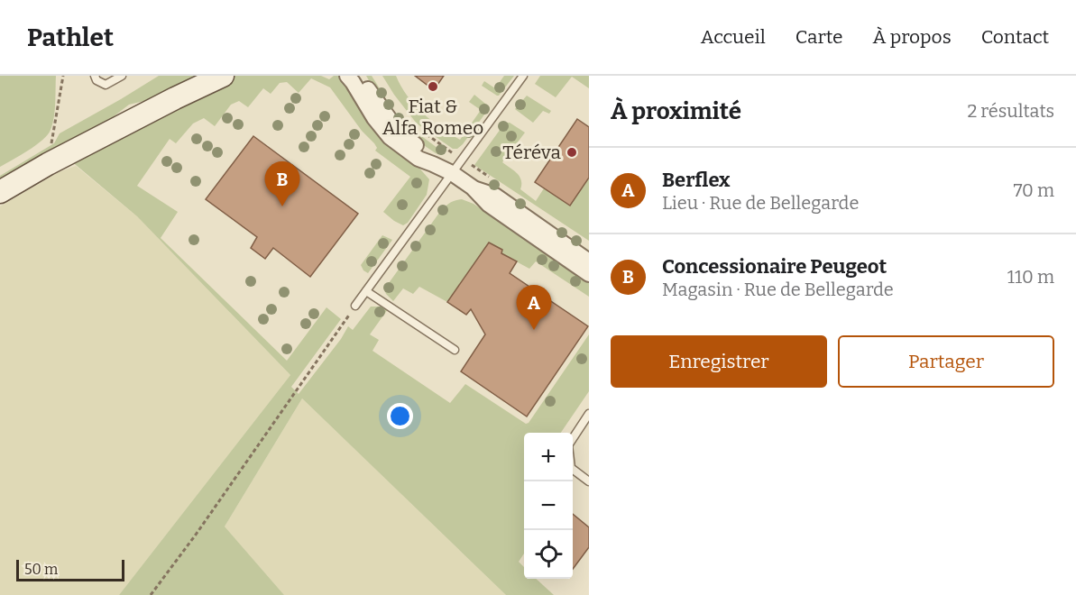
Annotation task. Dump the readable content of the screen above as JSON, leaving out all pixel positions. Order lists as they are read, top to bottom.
{
  "places": ["Fiat & Alfa Romeo", "Téréva"],
  "scale_bar": "50 m",
  "page": {
    "header": "Pathlet",
    "nav": [
      "Accueil",
      "Carte",
      "À propos",
      "Contact"
    ],
    "heading": ["À proximité", "2 résultats"],
    "list": [
      {
        "mark": "A",
        "name": "Berflex",
        "note": "Lieu · Rue de Bellegarde",
        "value": "70 m"
      },
      {
        "mark": "B",
        "name": "Concessionaire Peugeot",
        "note": "Magasin · Rue de Bellegarde",
        "value": "110 m"
      }
    ],
    "pins": ["B", "A"],
    "buttons": ["Enregistrer", "Partager"],
    "map_buttons": ["+", "−"],
    "scale": "50 m"
  }
}
